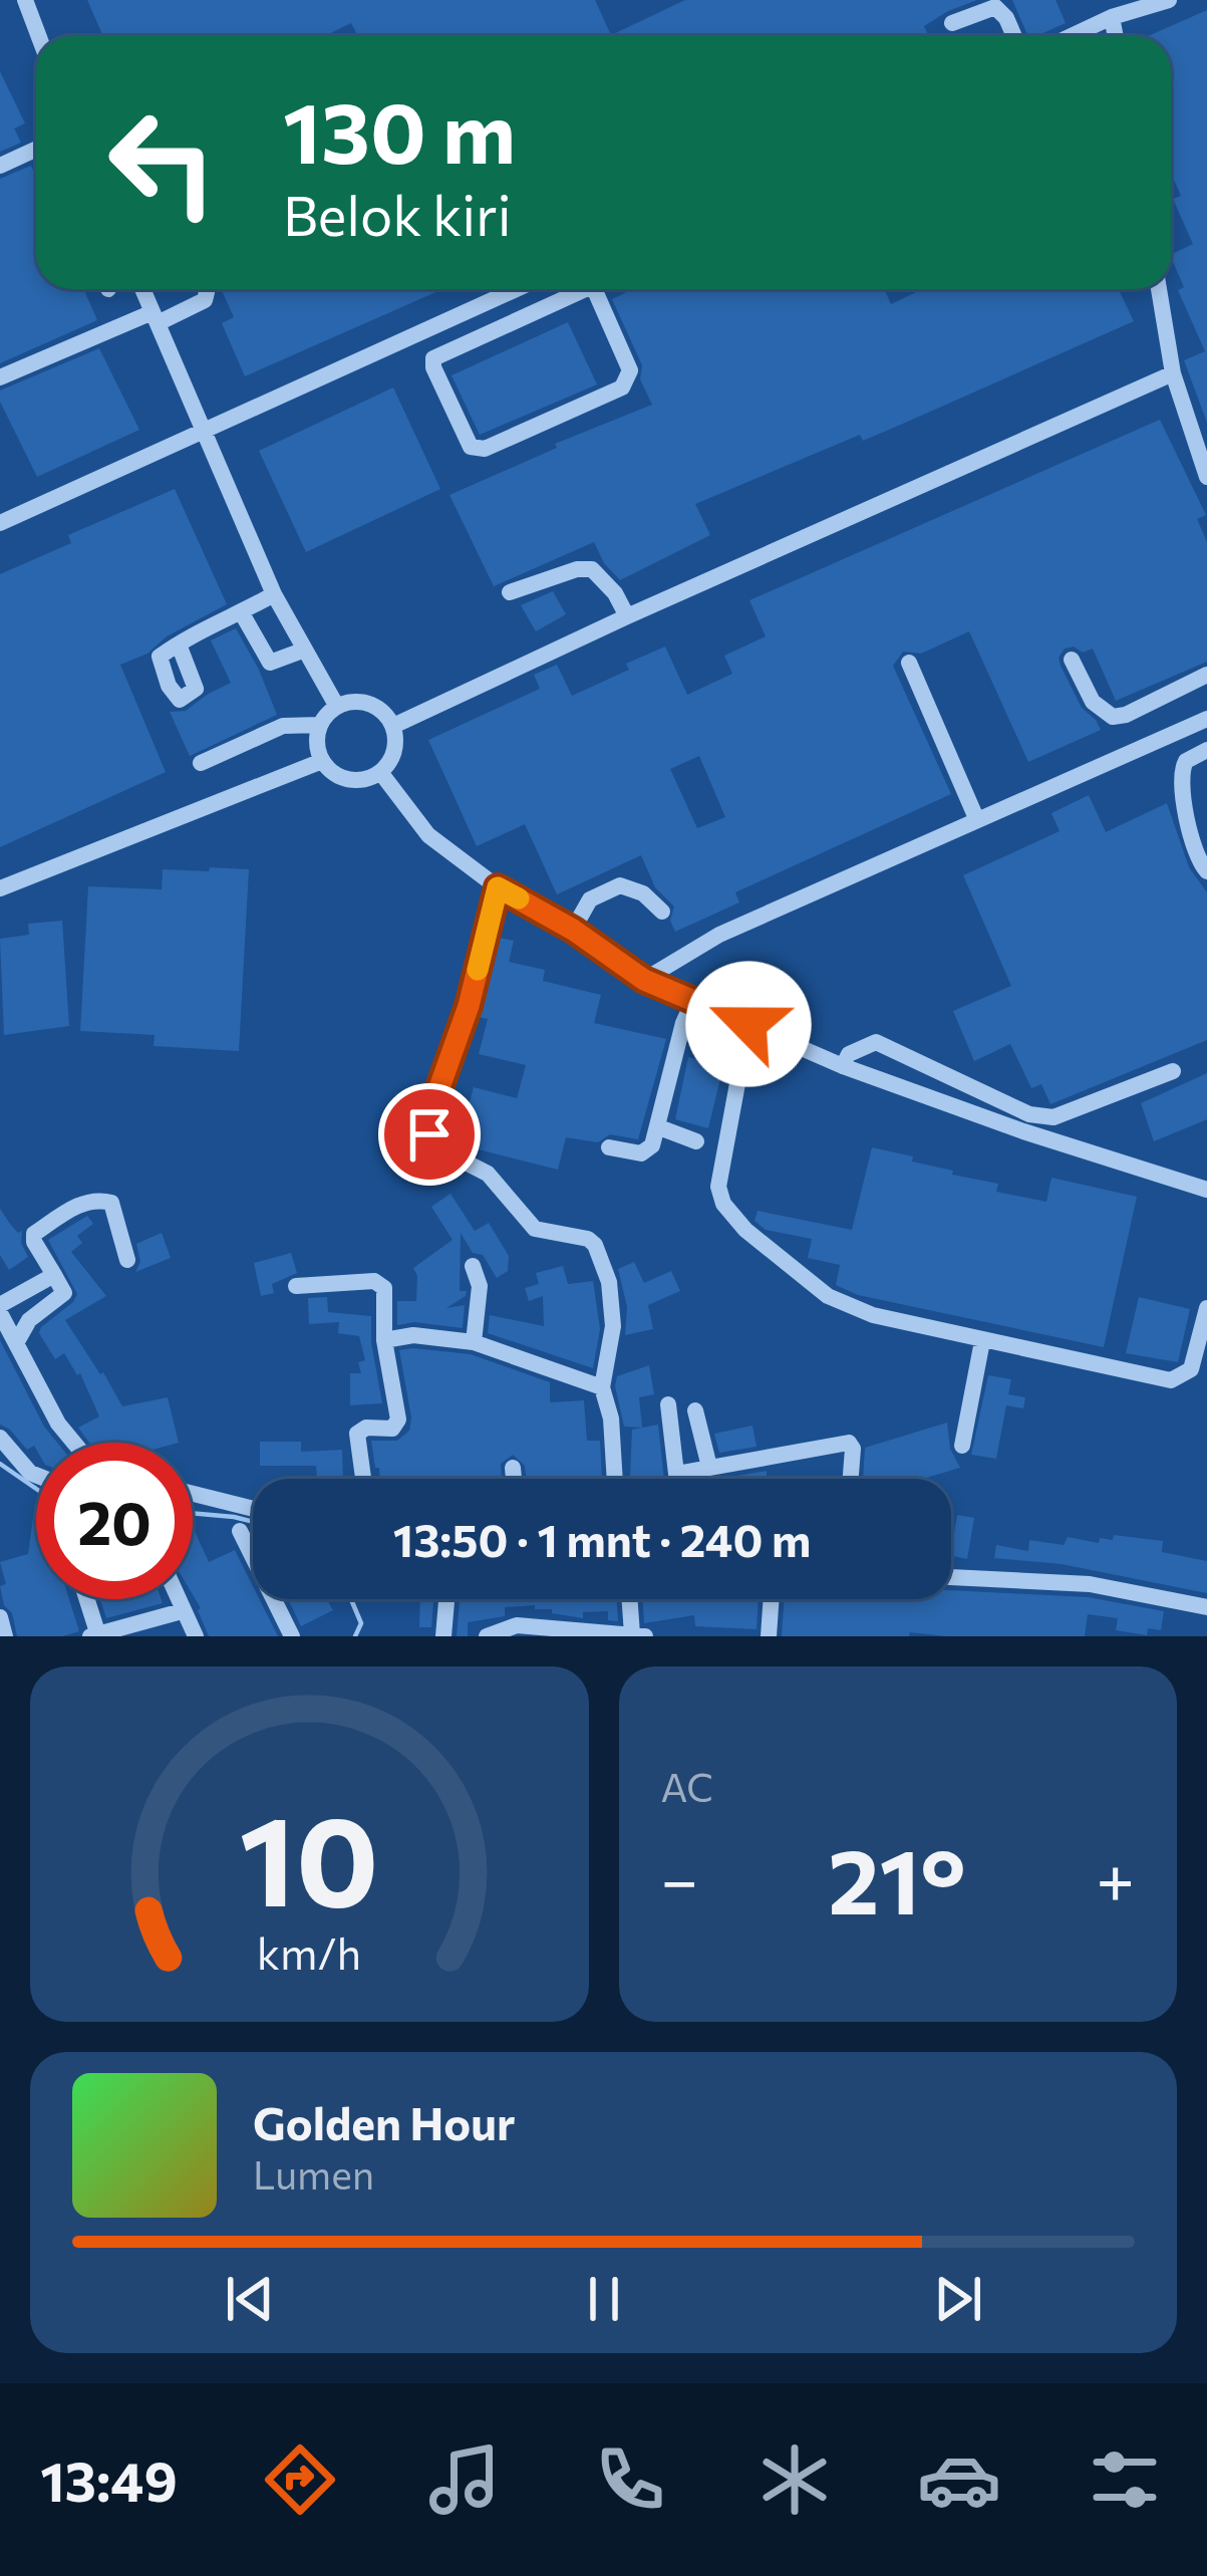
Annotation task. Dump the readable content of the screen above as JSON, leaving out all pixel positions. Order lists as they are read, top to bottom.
{
  "page": {
    "turn": ["130 m", "Belok kiri"],
    "limit": "20",
    "trip": "13:50 · 1 mnt · 240 m",
    "tile": "AC",
    "heat": ["−", "21°", "+"],
    "song": ["Golden Hour", "Lumen"],
    "tabs": "13:49",
    "gauge": ["10", "km/h"]
  }
}
